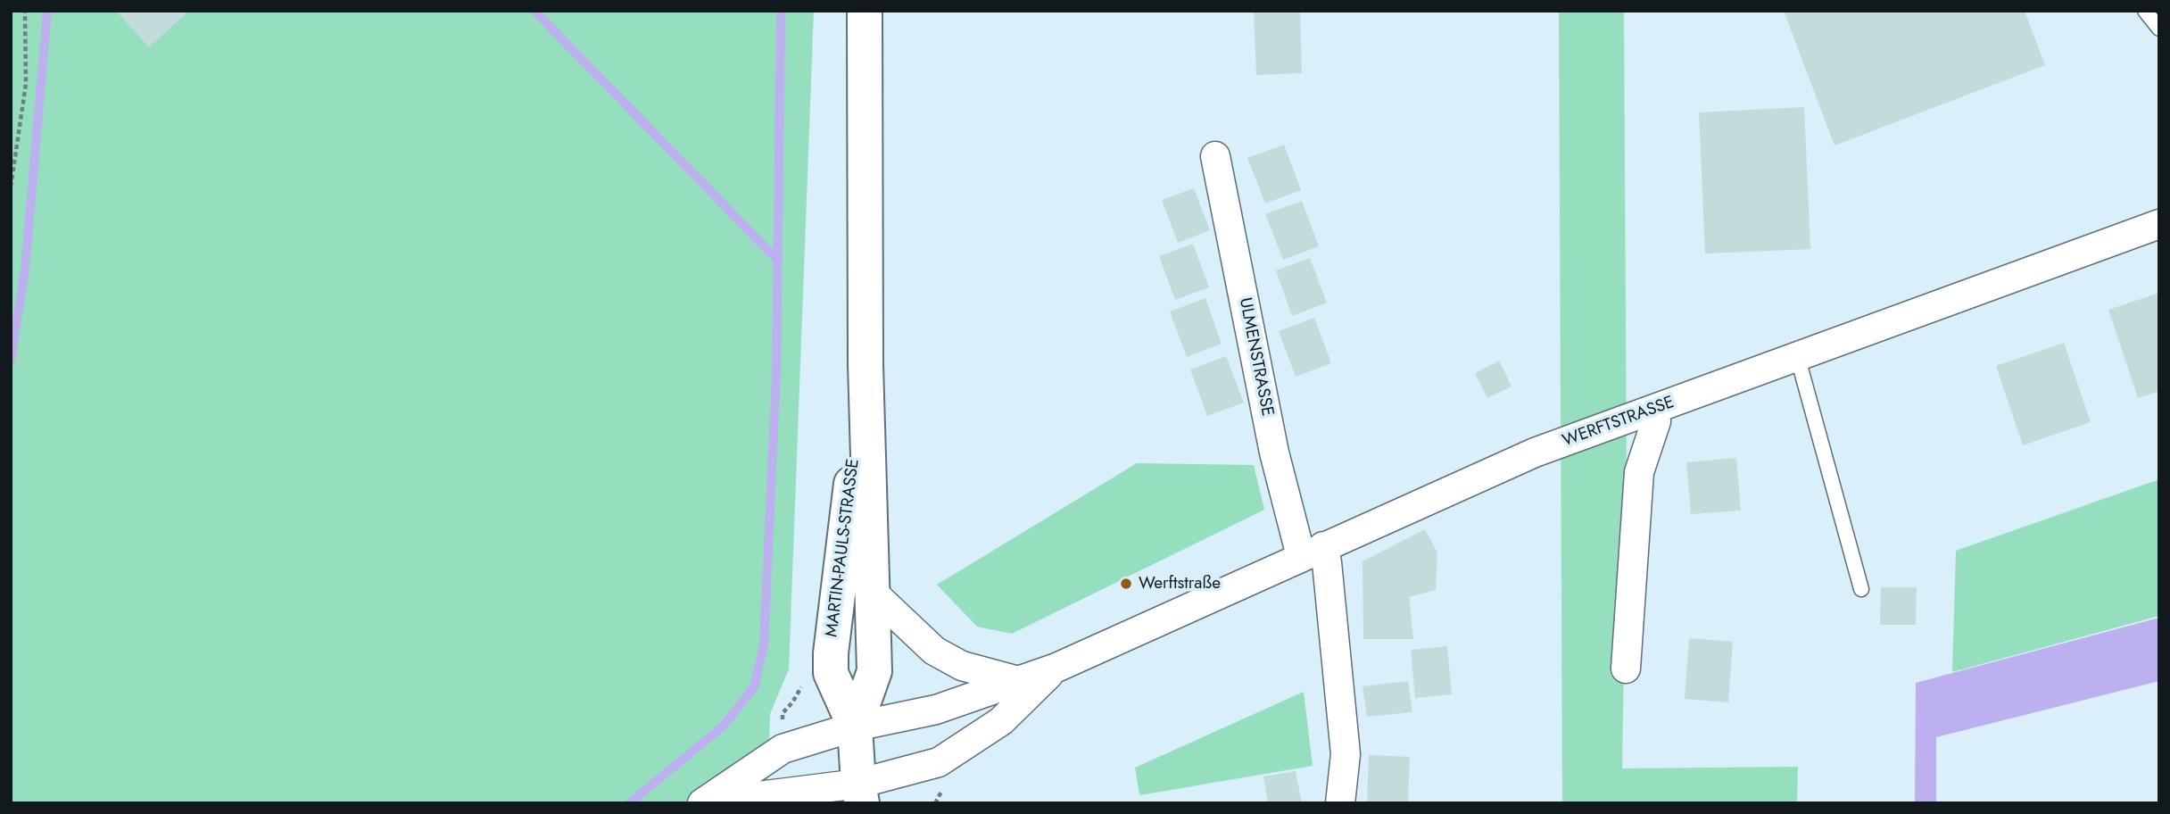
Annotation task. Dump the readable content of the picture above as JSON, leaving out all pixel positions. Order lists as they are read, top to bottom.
{
  "streets": {
    "street": ["ULMENSTRASSE", "WERFTSTRASSE", "MARTIN-PAULS-STRASSE"]
  },
  "crossings": [
    ["ULMENSTRASSE", "WERFTSTRASSE"],
    ["WERFTSTRASSE", "MARTIN-PAULS-STRASSE"]
  ],
  "places": ["Werftstraße"]
}
